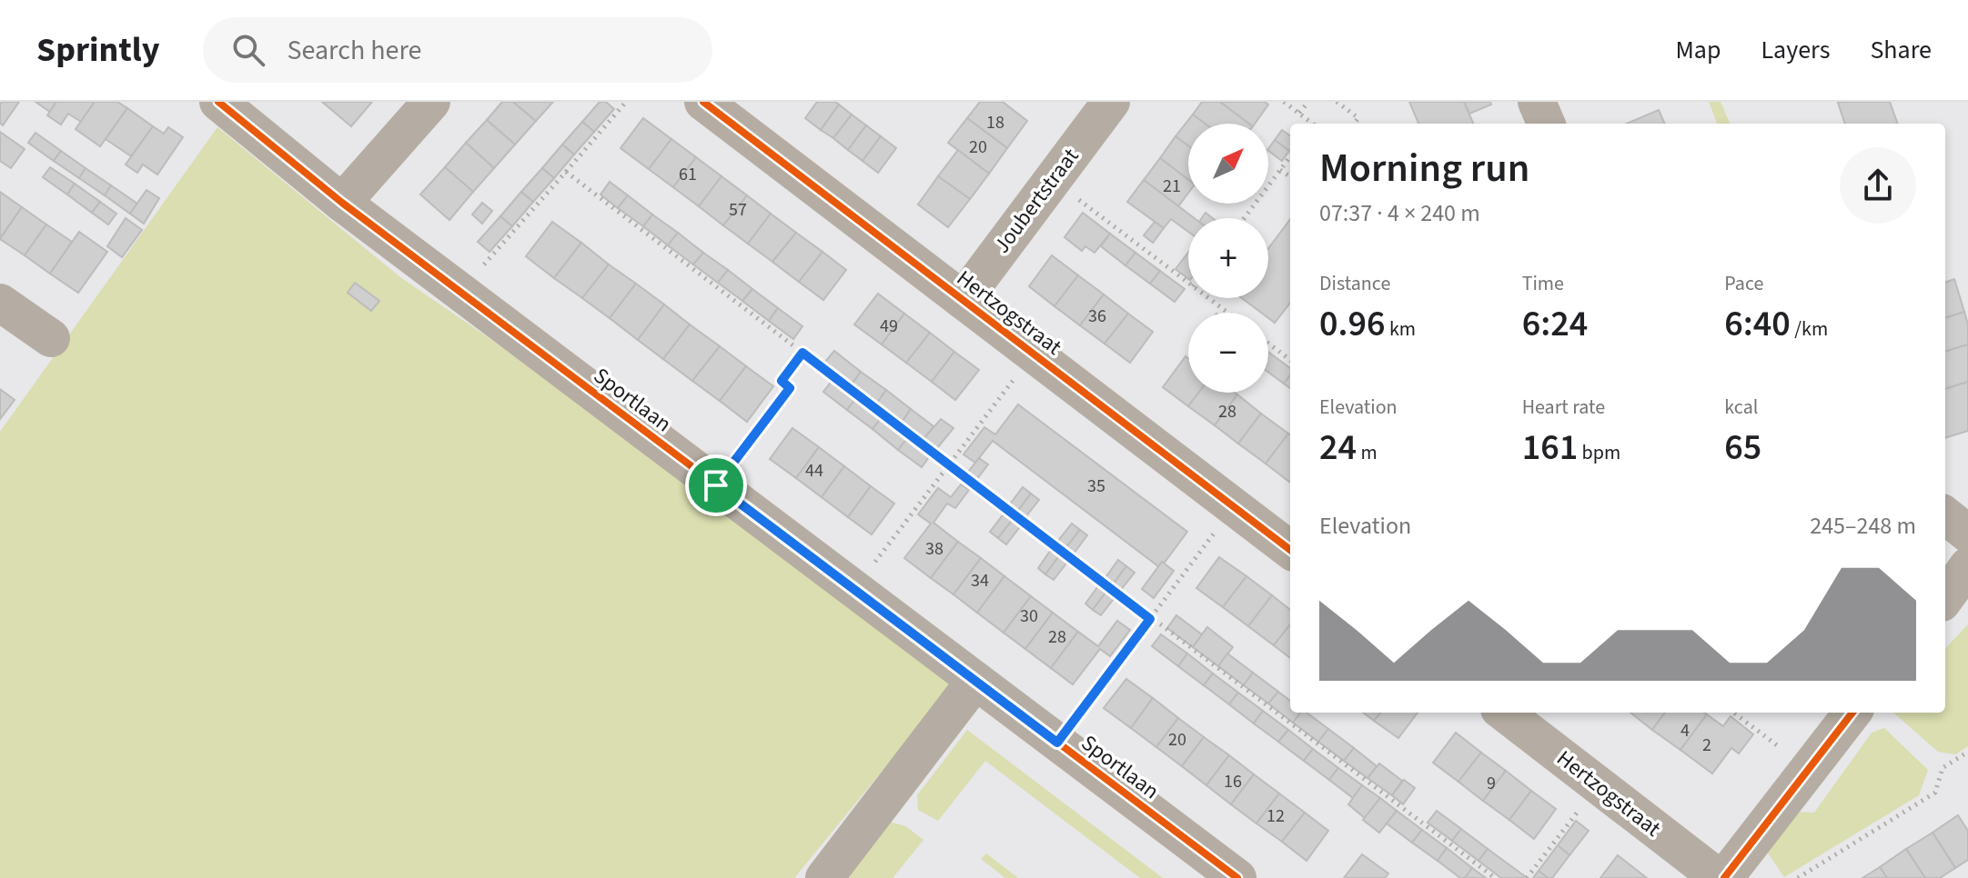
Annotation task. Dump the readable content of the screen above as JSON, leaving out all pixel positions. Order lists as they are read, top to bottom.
{
  "streets": {
    "street": ["Joubertstraat", "Hertzogstraat", "Sportlaan"]
  },
  "crossings": [
    ["Joubertstraat", "Hertzogstraat"]
  ],
  "house_numbers": [
    "18",
    "20",
    "61",
    "21",
    "57",
    "36",
    "49",
    "28",
    "44",
    "35",
    "38",
    "34",
    "30",
    "28",
    "4",
    "20",
    "2",
    "16",
    "9",
    "12"
  ],
  "north": "top right",
  "page": {
    "header": "Sprintly",
    "search": "Search here",
    "nav": ["Map", "Layers", "Share"],
    "map_buttons": ["+", "−"],
    "heading": ["Morning run", "07:37 · 4 × 240 m"],
    "stats": [
      ["Distance", "0.96 km"],
      ["Time", "6:24"],
      ["Pace", "6:40 /km"],
      ["Elevation", "24 m"],
      ["Heart rate", "161 bpm"],
      ["kcal", "65"]
    ],
    "chart": ["Elevation", "245–248 m"]
  }
}
